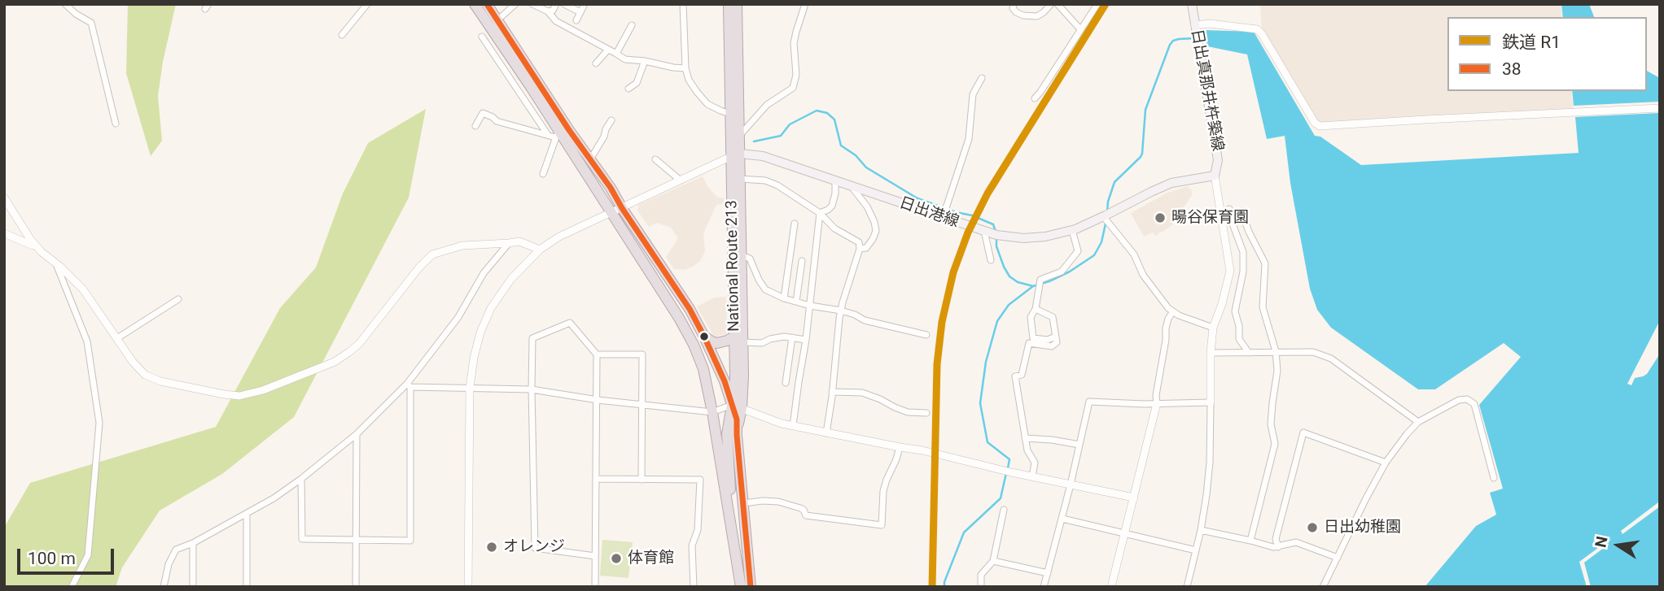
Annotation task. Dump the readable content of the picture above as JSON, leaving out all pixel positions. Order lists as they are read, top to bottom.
{
  "streets": {
    "highway": ["National Route 213"],
    "main road": ["日出真那井杵築線", "日出港線"]
  },
  "crossings": [
    ["日出真那井杵築線", "日出港線"],
    ["日出港線", "National Route 213"]
  ],
  "places": [
    "暘谷保育園",
    "日出幼稚園",
    "オレンジ",
    "体育館"
  ],
  "lines": ["rail line R1", "transit line 38"],
  "legend": ["鉄道 R1", "38"],
  "scale_bar": "100 m",
  "north": "left"
}
